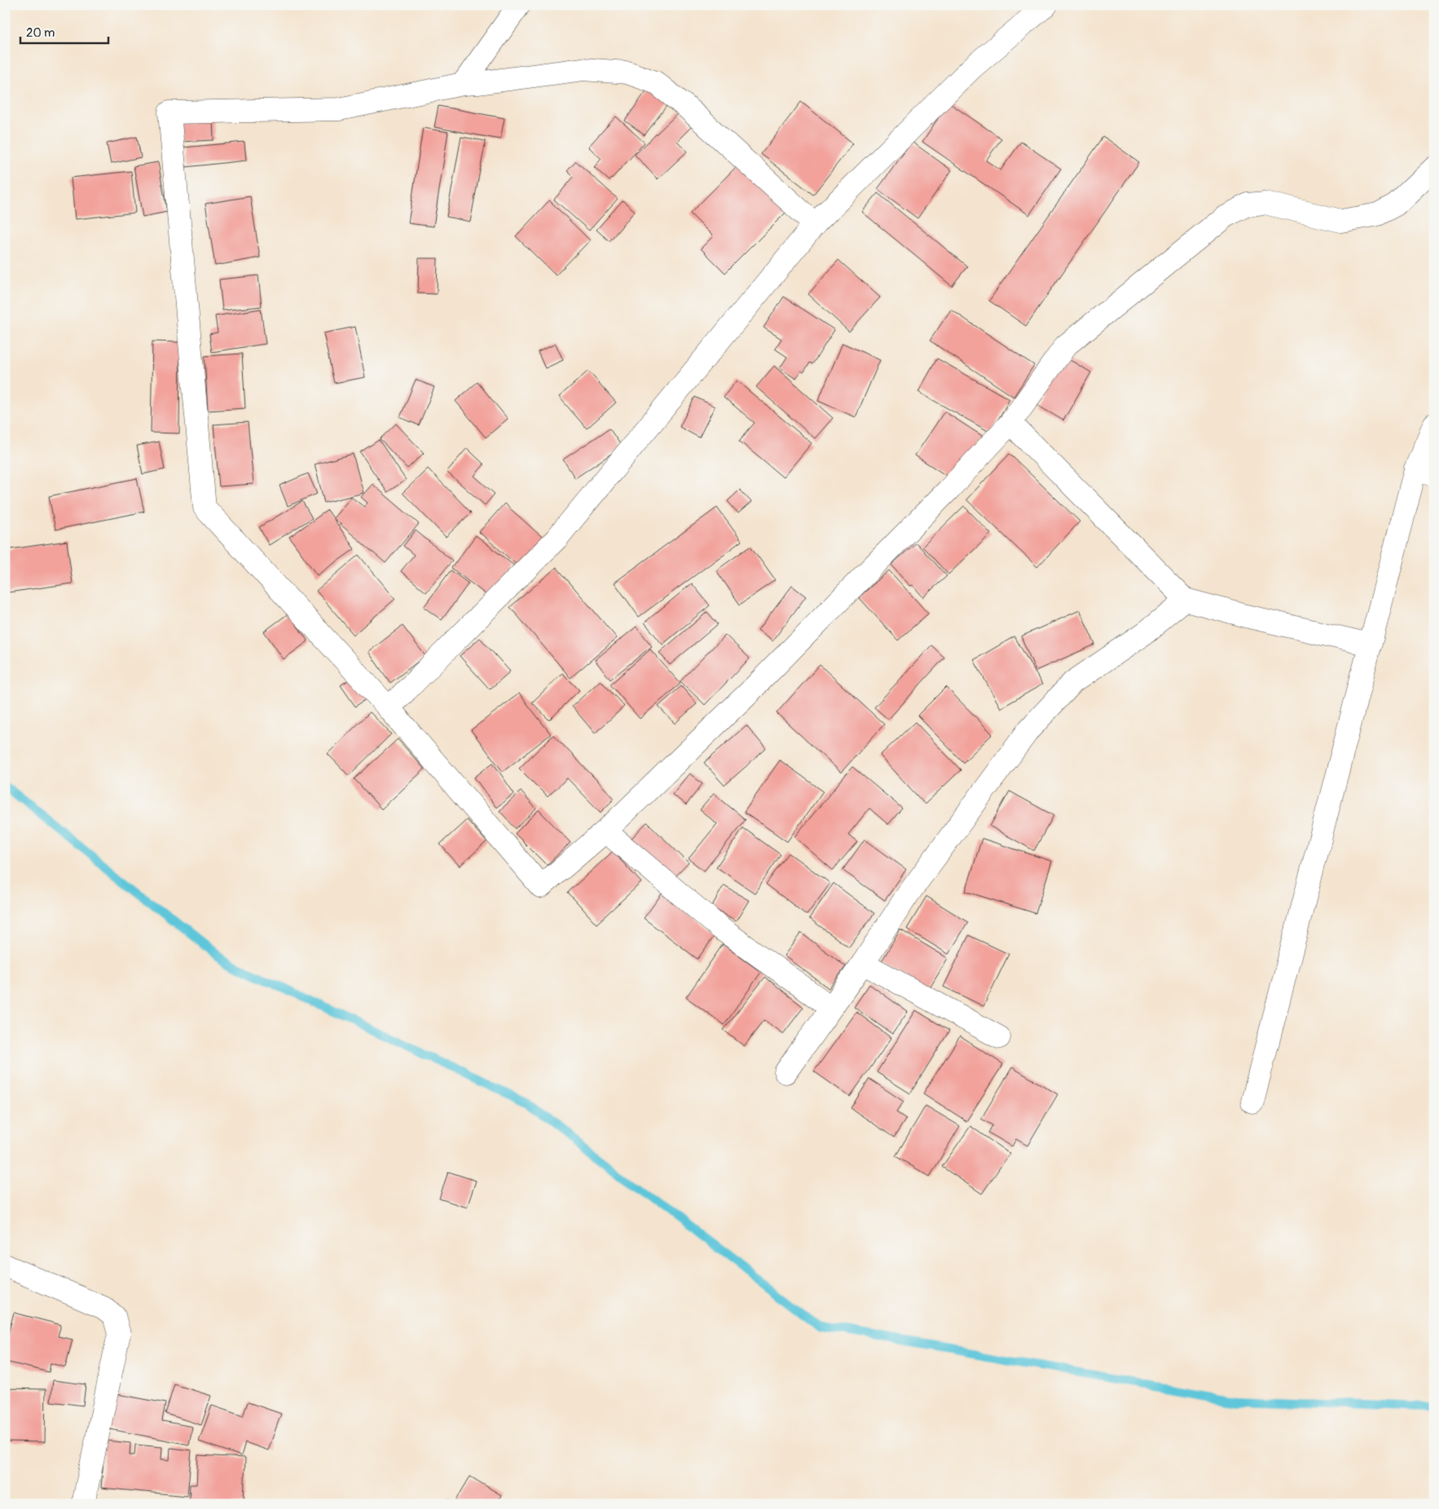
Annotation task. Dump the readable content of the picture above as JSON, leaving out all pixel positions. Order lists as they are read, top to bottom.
{
  "scale_bar": "20 m"
}
